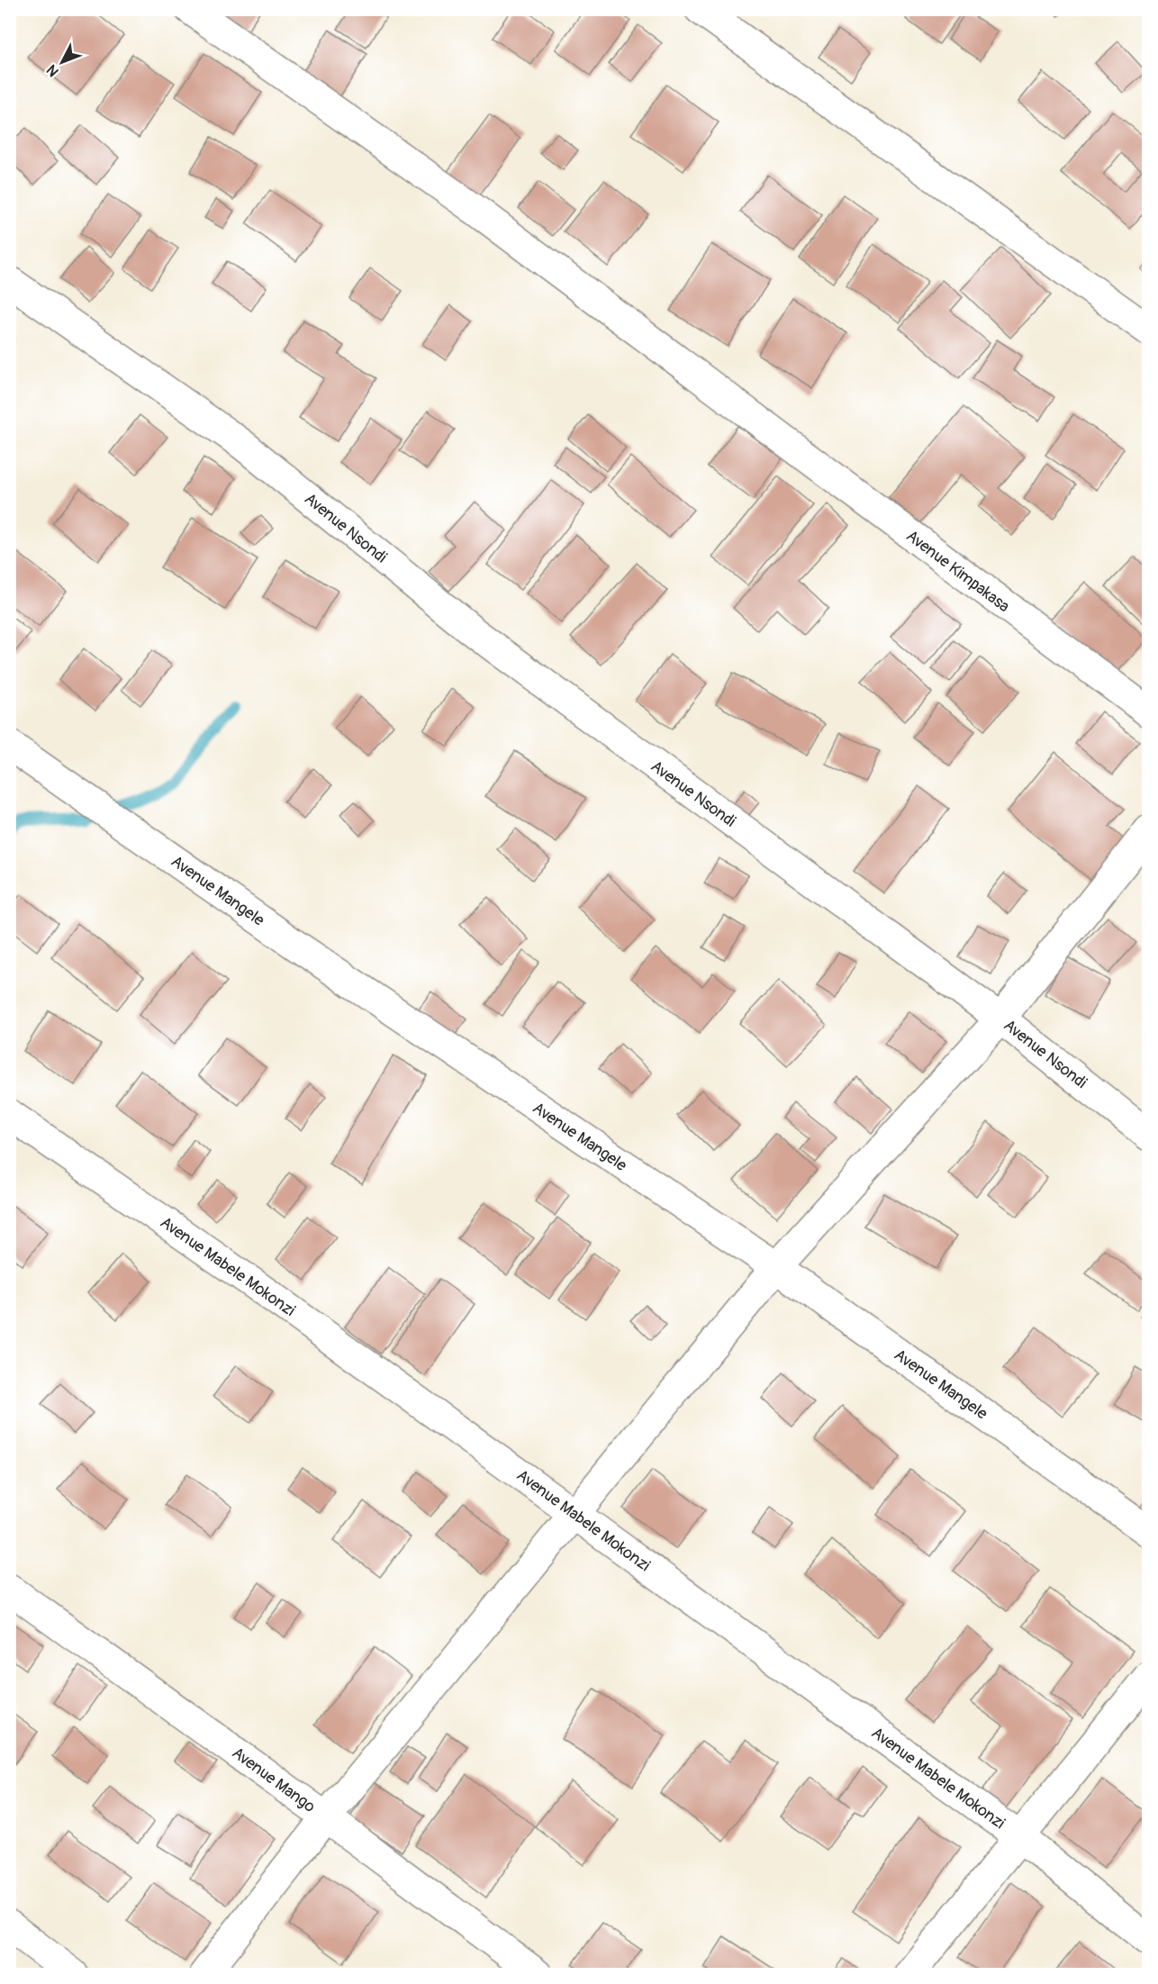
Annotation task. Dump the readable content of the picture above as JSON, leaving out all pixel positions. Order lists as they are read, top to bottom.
{
  "streets": {
    "street": [
      "Avenue Nsondi",
      "Avenue Kimpakasa",
      "Avenue Mangele",
      "Avenue Mabele Mokonzi",
      "Avenue Mango"
    ]
  },
  "north": "bottom left"
}
